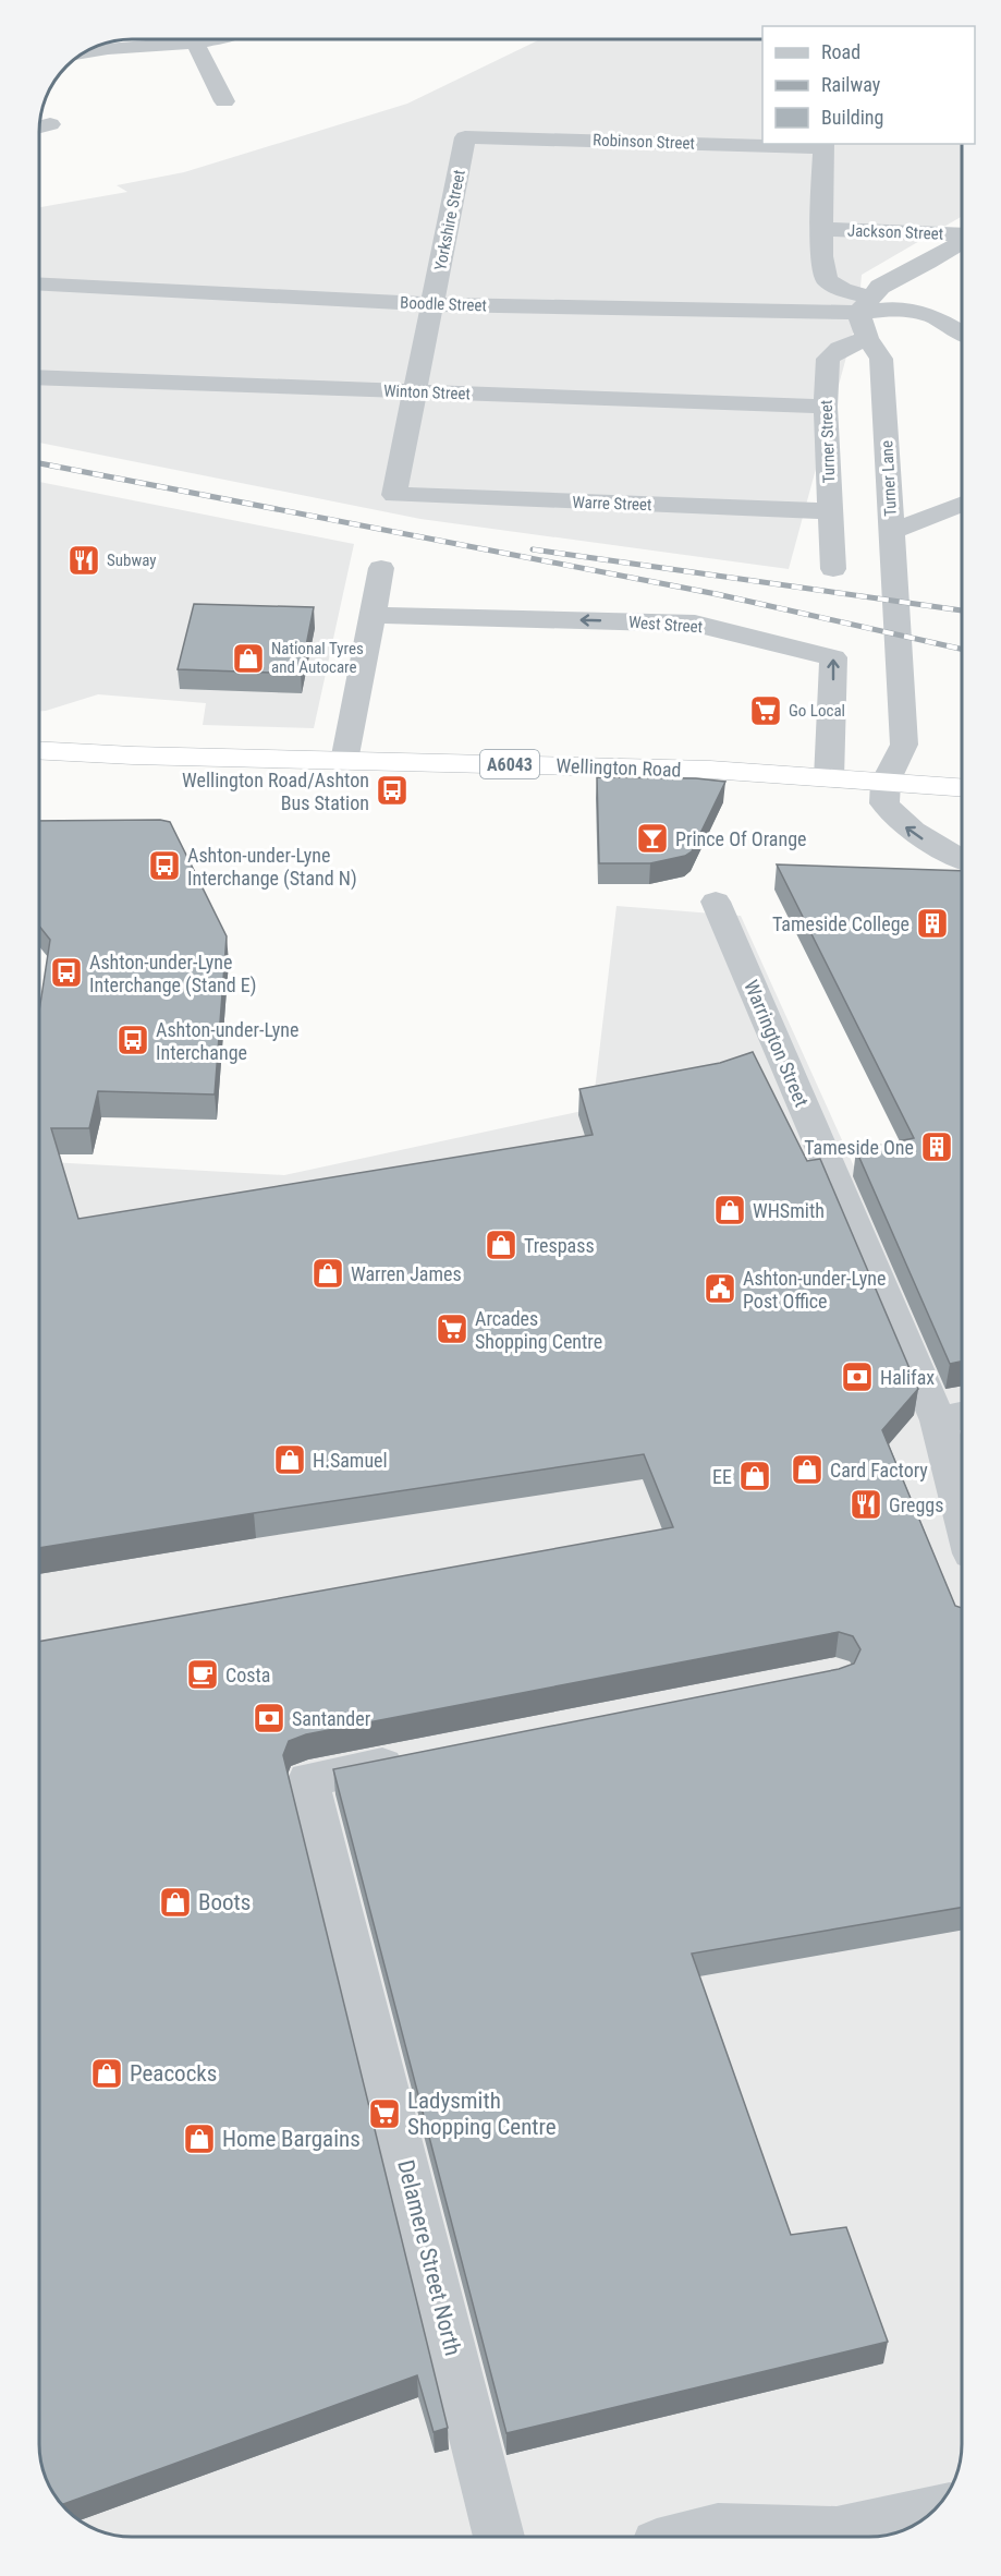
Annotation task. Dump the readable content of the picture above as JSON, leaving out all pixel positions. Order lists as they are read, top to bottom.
{
  "streets": {
    "highway": ["A6043", "Wellington Road"],
    "street": [
      "Robinson Street",
      "Yorkshire Street",
      "Jackson Street",
      "Boodle Street",
      "Winton Street",
      "Turner Street",
      "Turner Lane",
      "Warre Street",
      "West Street",
      "Warrington Street",
      "Delamere Street North"
    ]
  },
  "crossings": [
    ["Robinson Street", "Yorkshire Street"],
    ["Yorkshire Street", "Boodle Street"],
    ["Yorkshire Street", "Winton Street"],
    ["Yorkshire Street", "Warre Street"],
    ["Boodle Street", "Turner Lane"],
    ["Winton Street", "Turner Street"],
    ["Turner Street", "Turner Lane"],
    ["Turner Street", "Warre Street"],
    ["Turner Lane", "A6043"],
    ["Turner Lane", "Wellington Road"],
    ["West Street", "Wellington Road"],
    ["A6043", "Wellington Road"]
  ],
  "one_way": ["West Street"],
  "places": {
    "restaurant": ["Subway", "Greggs"],
    "shop": [
      "National Tyres and Autocare",
      "WHSmith",
      "Trespass",
      "Warren James",
      "H.Samuel",
      "Card Factory",
      "EE",
      "Boots",
      "Peacocks",
      "Home Bargains"
    ],
    "supermarket": ["Go Local", "Arcades Shopping Centre", "Ladysmith Shopping Centre"],
    "bus stop": [
      "Wellington Road/Ashton Bus Station",
      "Ashton-under-Lyne Interchange (Stand N)",
      "Ashton-under-Lyne Interchange (Stand E)",
      "Ashton-under-Lyne Interchange"
    ],
    "bar": ["Prince Of Orange"],
    "building": ["Tameside College", "Tameside One"],
    "public building": ["Ashton-under-Lyne Post Office"],
    "bank": ["Halifax", "Santander"],
    "cafe": ["Costa"]
  },
  "legend": ["Road", "Railway", "Building"]
}
